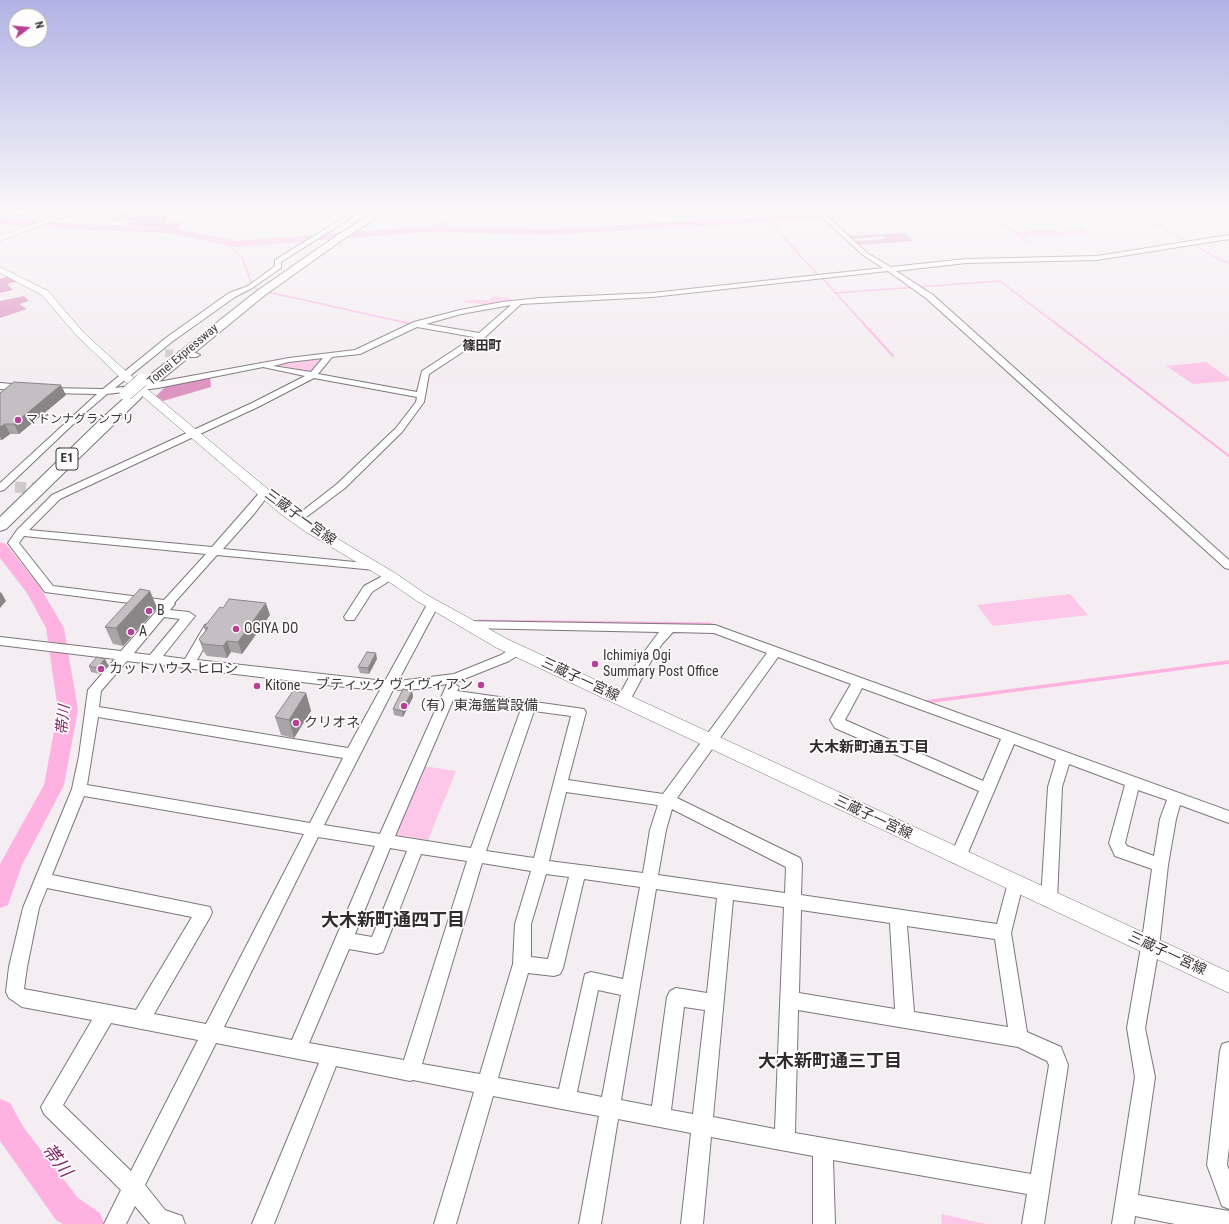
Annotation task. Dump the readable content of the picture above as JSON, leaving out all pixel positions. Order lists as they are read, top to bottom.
{
  "streets": {
    "highway": ["Tomei Expressway", "E1"],
    "main road": ["三蔵子一宮線"]
  },
  "crossings": [
    ["Tomei Expressway", "三蔵子一宮線"]
  ],
  "districts": [
    "篠田町",
    "大木新町通五丁目",
    "大木新町通四丁目",
    "大木新町通三丁目"
  ],
  "water": ["帯川"],
  "places": [
    "マドンナグランプリ",
    "B",
    "OGIYA DO",
    "A",
    "Ichimiya Ogi Summary Post Office",
    "カットハウス ヒロシ",
    "ブティック ヴィヴィアン",
    "Kitone",
    "（有）東海鑑賞設備",
    "クリオネ"
  ],
  "north": "right"
}
